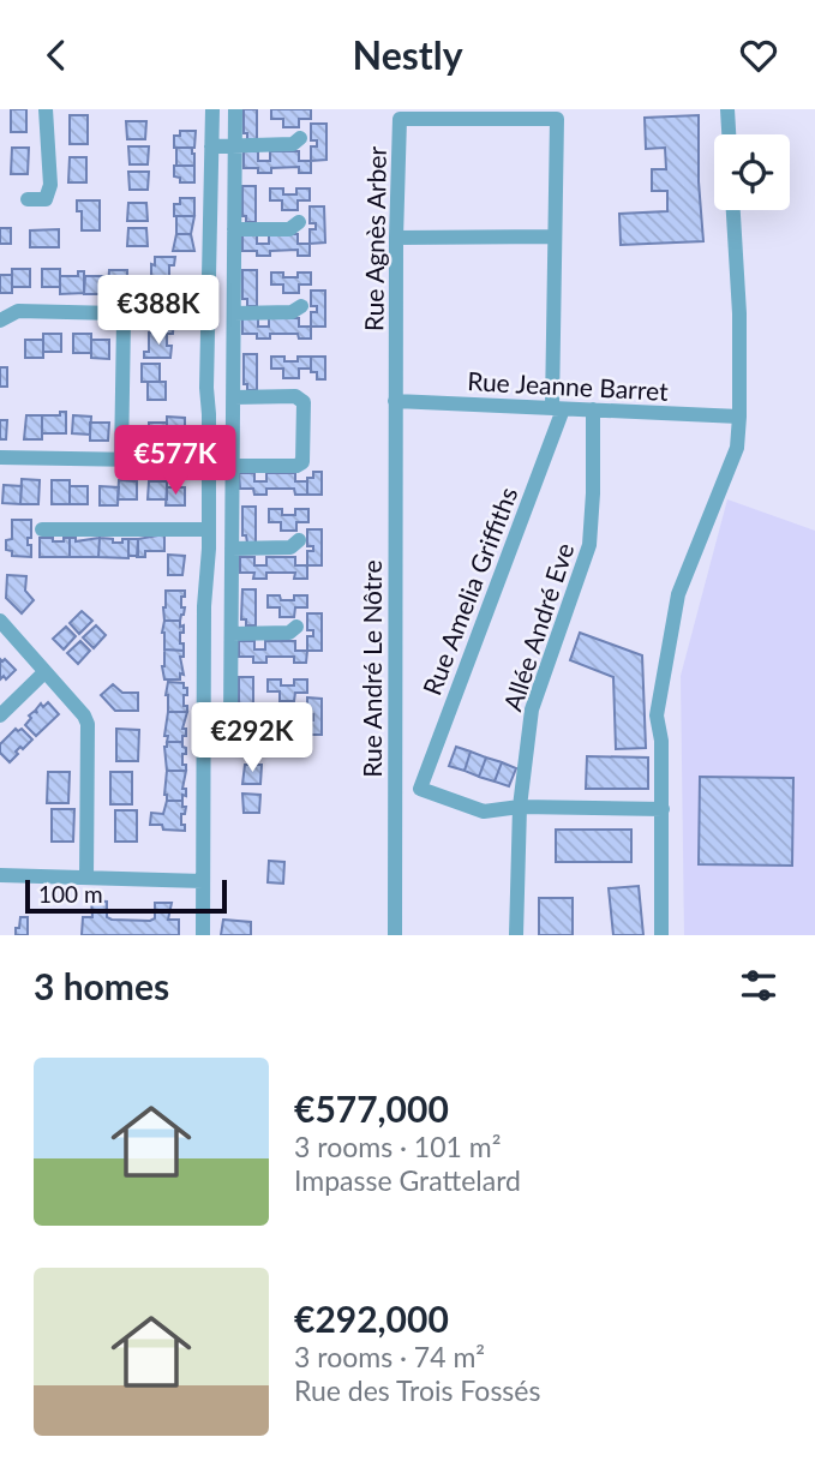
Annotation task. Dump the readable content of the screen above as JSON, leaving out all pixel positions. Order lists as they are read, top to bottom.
{
  "streets": {
    "street": [
      "Rue Agnès Arber",
      "Rue Jeanne Barret",
      "Rue Amelia Griffiths",
      "Allée André Eve",
      "Rue André Le Nôtre"
    ]
  },
  "crossings": [
    ["Rue Agnès Arber", "Rue Jeanne Barret"],
    ["Rue Agnès Arber", "Rue Amelia Griffiths"],
    ["Rue Agnès Arber", "Rue André Le Nôtre"],
    ["Rue Jeanne Barret", "Rue Amelia Griffiths"],
    ["Rue Jeanne Barret", "Allée André Eve"],
    ["Rue Jeanne Barret", "Rue André Le Nôtre"],
    ["Rue Amelia Griffiths", "Allée André Eve"]
  ],
  "scale_bar": "100 m",
  "page": {
    "header": "Nestly",
    "price": ["€388K", "€577K", "€292K"],
    "scale": "100 m",
    "heading": "3 homes",
    "list": [
      {
        "name": "€577,000",
        "note": "3 rooms · 101 m² · Impasse Grattelard"
      },
      {
        "name": "€292,000",
        "note": "3 rooms · 74 m² · Rue des Trois Fossés"
      }
    ]
  }
}
